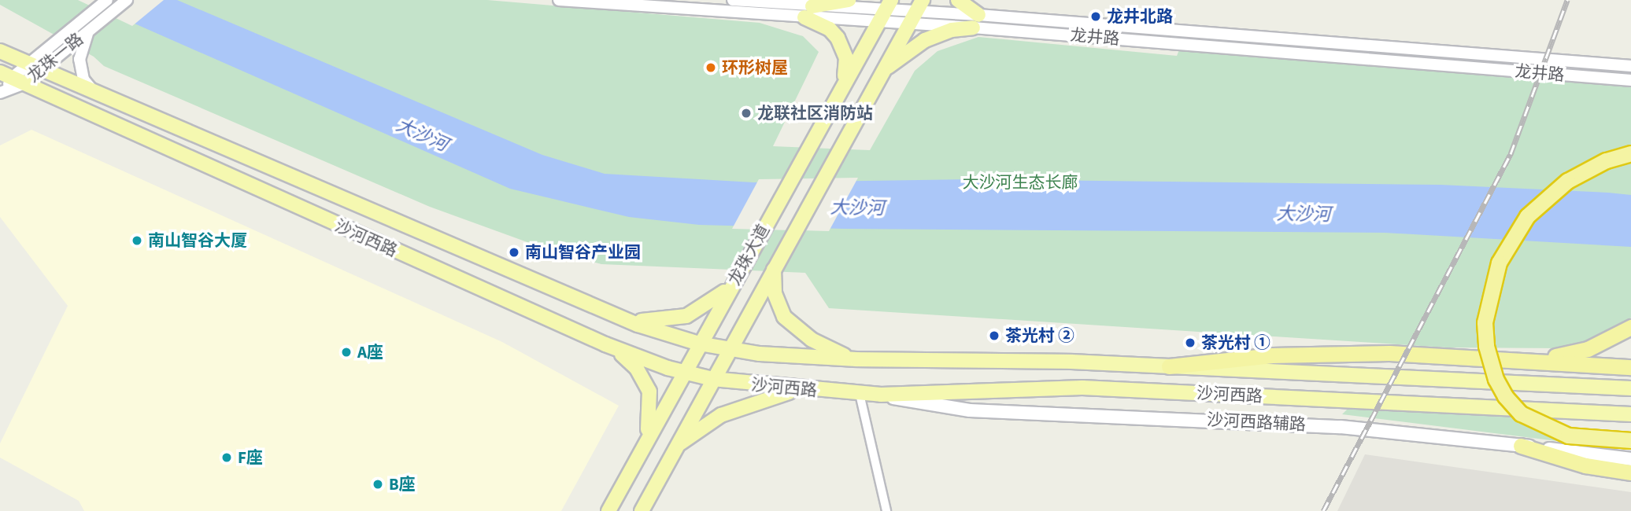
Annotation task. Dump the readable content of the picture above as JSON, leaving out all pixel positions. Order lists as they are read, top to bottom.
{
  "streets": {
    "main road": ["沙河西路", "龙珠大道", "沙河西路辅路"],
    "street": ["龙井路", "龙珠一路"]
  },
  "crossings": [
    ["龙井路", "龙珠大道"],
    ["龙珠一路", "沙河西路"],
    ["沙河西路", "龙珠大道"],
    ["沙河西路", "沙河西路辅路"]
  ],
  "water": ["大沙河"],
  "parks": ["大沙河生态长廊"],
  "places": [
    "龙井北路",
    "环形树屋",
    "龙联社区消防站",
    "南山智谷大厦",
    "南山智谷产业园",
    "茶光村 ②",
    "茶光村 ①",
    "A座",
    "F座",
    "B座"
  ]
}
